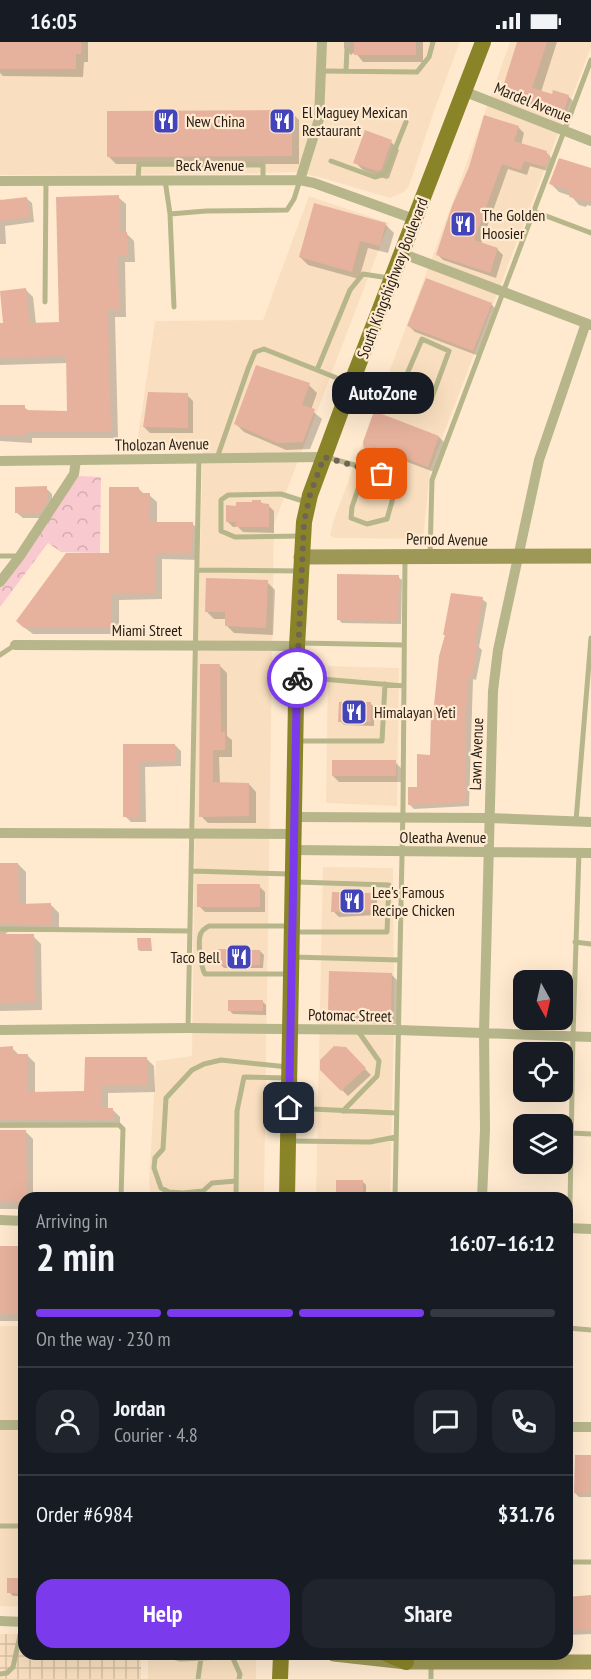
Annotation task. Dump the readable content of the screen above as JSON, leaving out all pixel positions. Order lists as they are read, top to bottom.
{
  "streets": {
    "main road": ["South Kingshighway Boulevard"],
    "street": [
      "Mardel Avenue",
      "Beck Avenue",
      "Tholozan Avenue",
      "Pernod Avenue",
      "Miami Street",
      "Lawn Avenue",
      "Oleatha Avenue",
      "Potomac Street"
    ]
  },
  "crossings": [
    ["Mardel Avenue", "South Kingshighway Boulevard"],
    ["Beck Avenue", "South Kingshighway Boulevard"],
    ["South Kingshighway Boulevard", "Tholozan Avenue"],
    ["South Kingshighway Boulevard", "Pernod Avenue"],
    ["South Kingshighway Boulevard", "Miami Street"],
    ["South Kingshighway Boulevard", "Oleatha Avenue"],
    ["South Kingshighway Boulevard", "Potomac Street"],
    ["Pernod Avenue", "Lawn Avenue"],
    ["Lawn Avenue", "Oleatha Avenue"],
    ["Lawn Avenue", "Potomac Street"]
  ],
  "places": {
    "restaurant": [
      "New China",
      "El Maguey Mexican Restaurant",
      "The Golden Hoosier",
      "Himalayan Yeti",
      "Lee's Famous Recipe Chicken",
      "Taco Bell"
    ],
    "other": ["AutoZone"]
  },
  "north": "bottom",
  "page": {
    "status": "16:05",
    "bubble": "AutoZone",
    "heading": ["2 min", "Arriving in", "16:07–16:12"],
    "panel": [
      "Jordan",
      "Courier · 4.8",
      "Order #6984",
      "$31.76"
    ],
    "bar": "On the way · 230 m",
    "buttons": ["Help", "Share"]
  }
}
